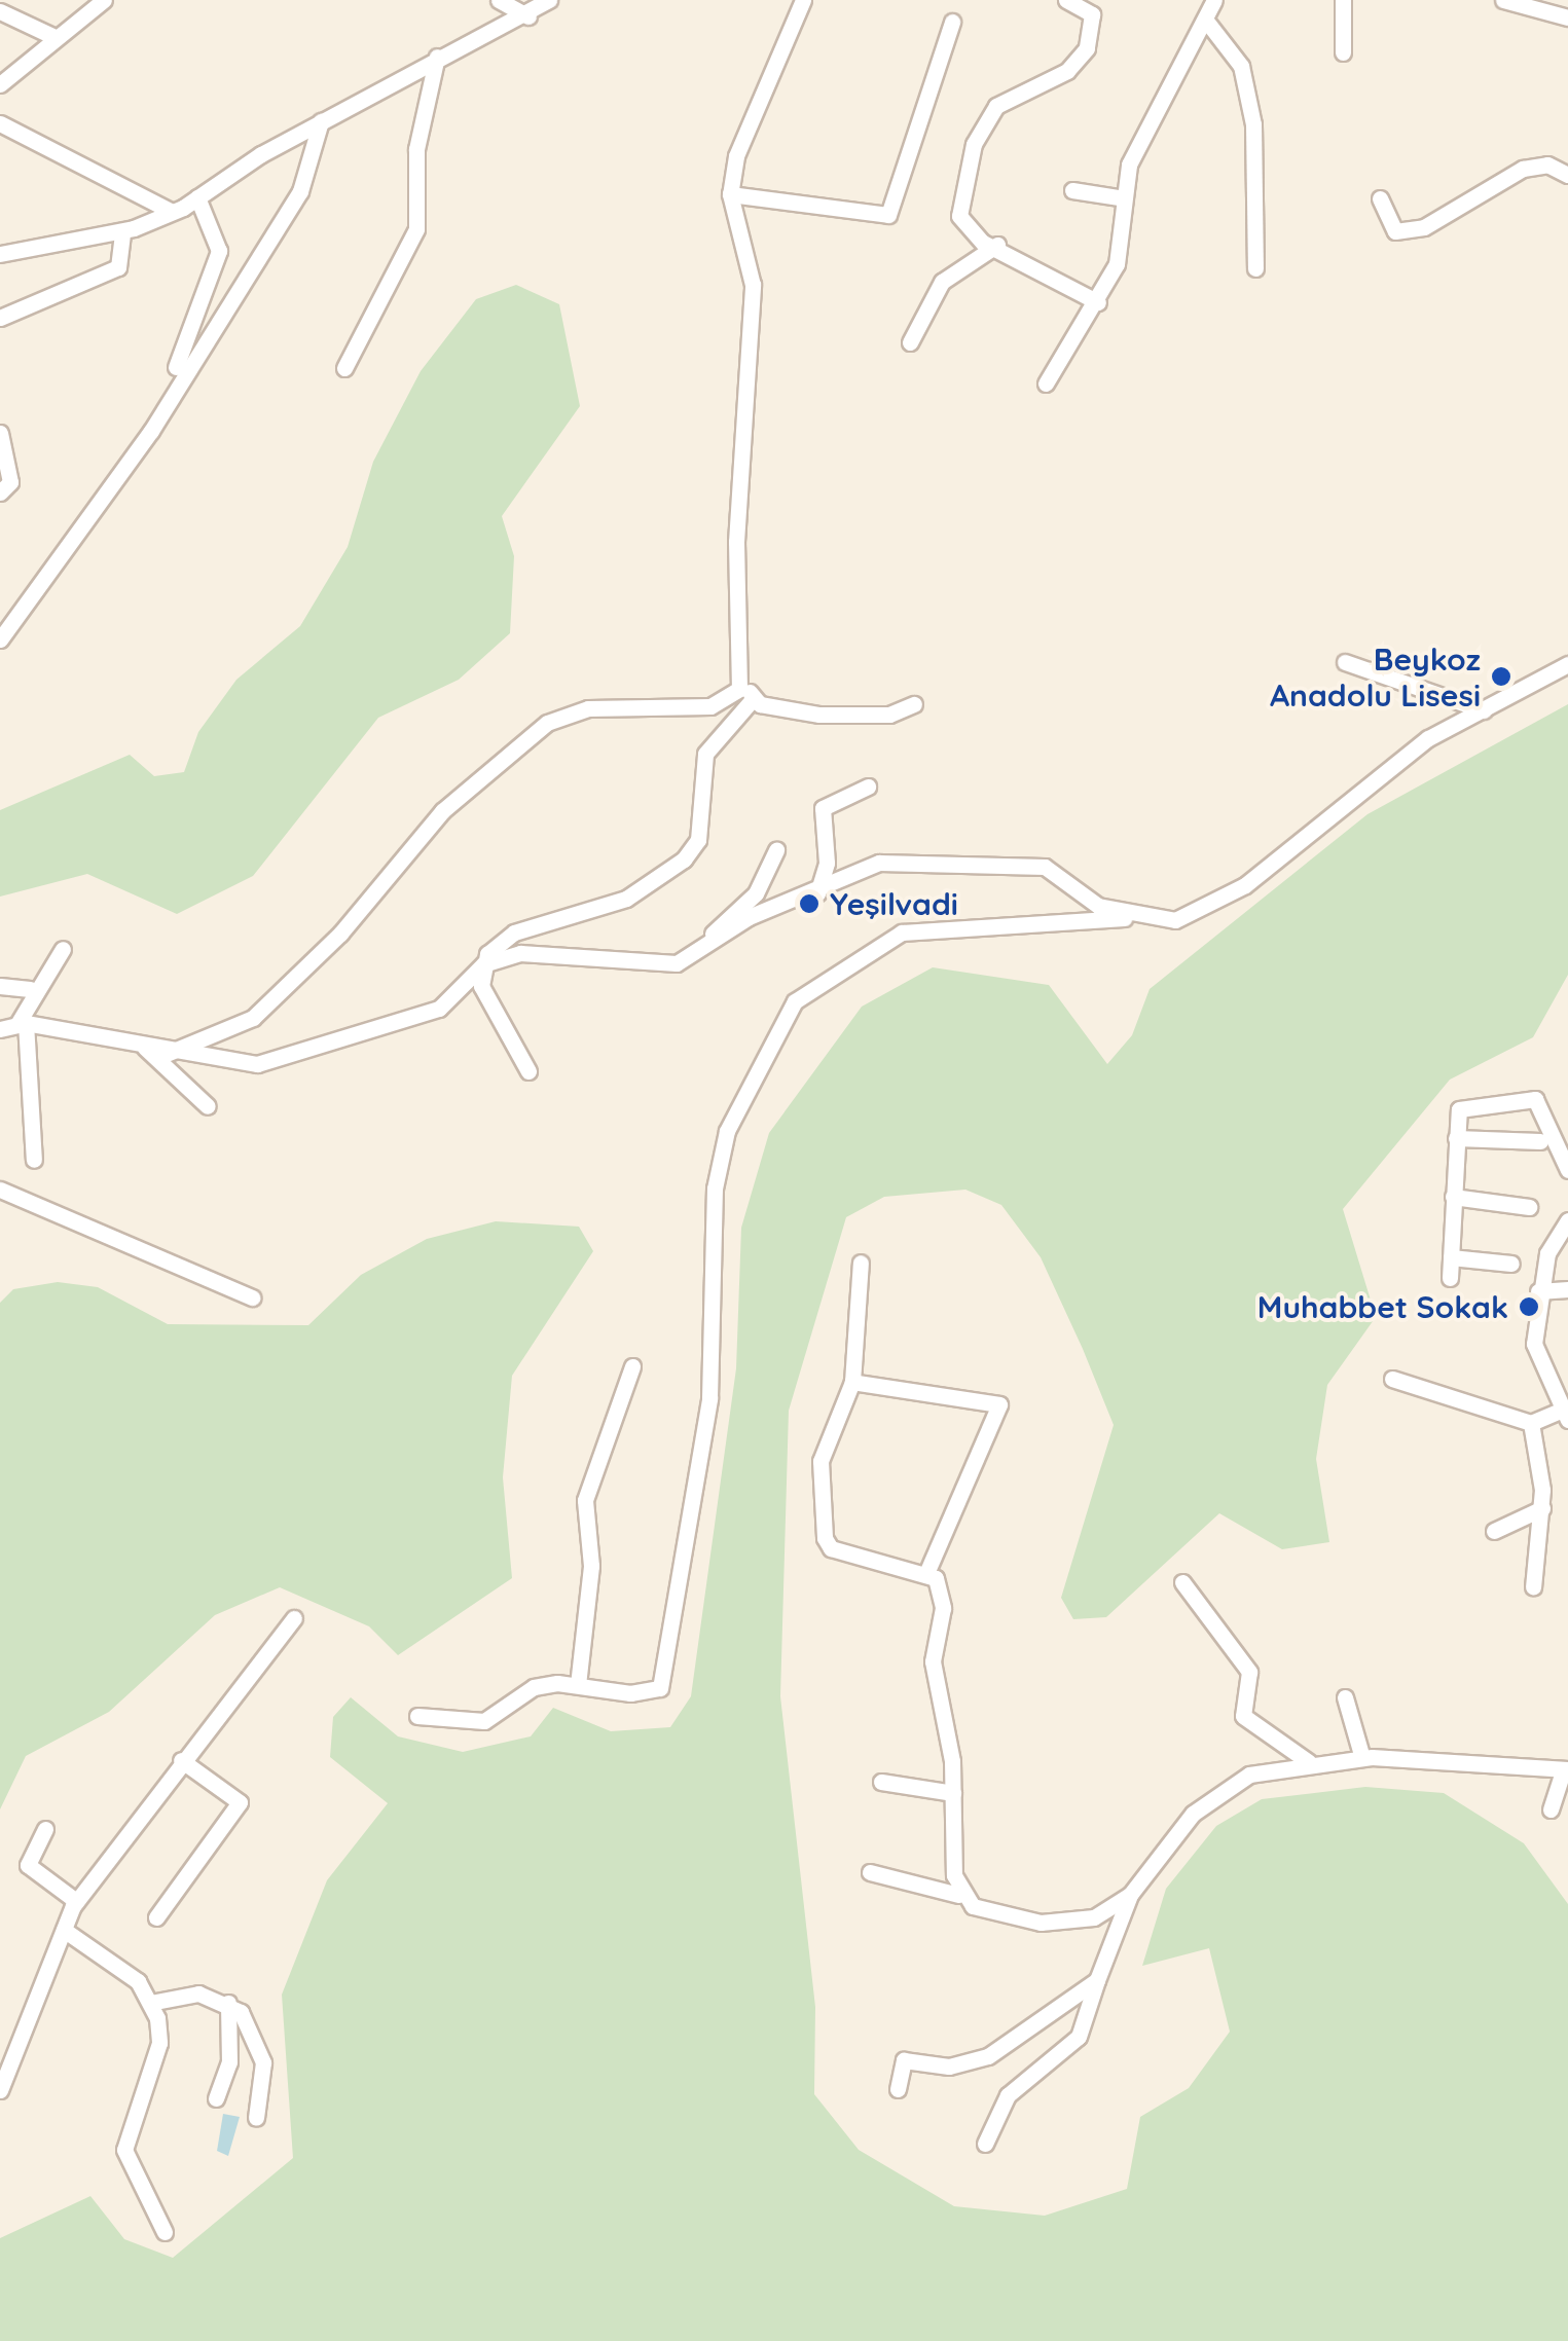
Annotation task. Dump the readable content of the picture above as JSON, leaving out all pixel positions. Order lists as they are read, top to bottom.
{
  "places": ["Beykoz Anadolu Lisesi", "Yeşilvadi", "Muhabbet Sokak"]
}
